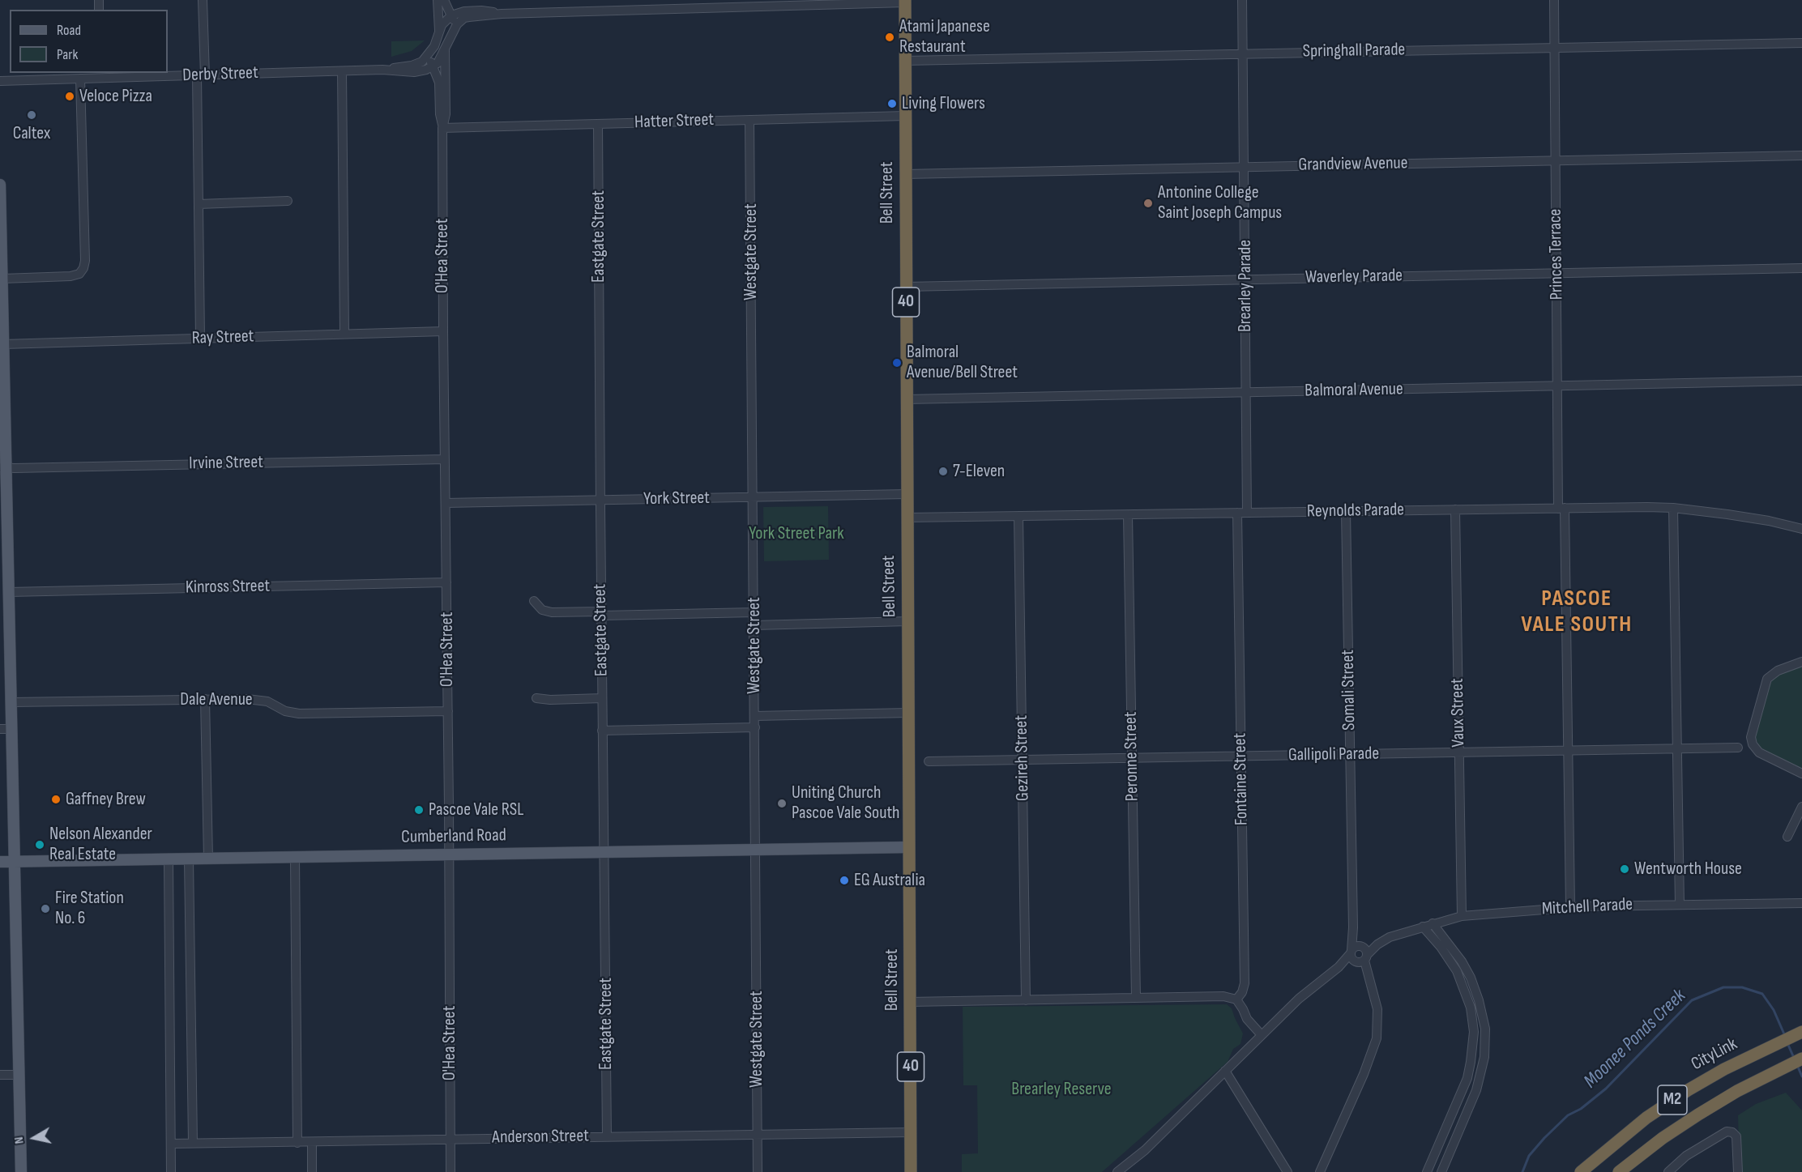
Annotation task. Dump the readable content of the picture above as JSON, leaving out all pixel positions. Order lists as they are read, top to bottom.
{
  "streets": {
    "highway": [
      "Bell Street",
      "40",
      "CityLink",
      "M2"
    ],
    "main road": ["Cumberland Road"],
    "street": [
      "Springhall Parade",
      "Derby Street",
      "Hatter Street",
      "Grandview Avenue",
      "Eastgate Street",
      "Westgate Street",
      "Princes Terrace",
      "O'Hea Street",
      "Waverley Parade",
      "Brearley Parade",
      "Ray Street",
      "Balmoral Avenue",
      "Irvine Street",
      "York Street",
      "Reynolds Parade",
      "Kinross Street",
      "Somali Street",
      "Dale Avenue",
      "Vaux Street",
      "Gallipoli Parade",
      "Peronne Street",
      "Gezireh Street",
      "Fontaine Street",
      "Mitchell Parade",
      "Anderson Street"
    ]
  },
  "crossings": [
    ["Springhall Parade", "Bell Street"],
    ["Springhall Parade", "Princes Terrace"],
    ["Springhall Parade", "Brearley Parade"],
    ["Derby Street", "O'Hea Street"],
    ["Hatter Street", "Bell Street"],
    ["Hatter Street", "Eastgate Street"],
    ["Hatter Street", "Westgate Street"],
    ["Hatter Street", "O'Hea Street"],
    ["Grandview Avenue", "Bell Street"],
    ["Grandview Avenue", "Princes Terrace"],
    ["Grandview Avenue", "Brearley Parade"],
    ["Bell Street", "Waverley Parade"],
    ["Bell Street", "Balmoral Avenue"],
    ["Bell Street", "York Street"],
    ["Bell Street", "Reynolds Parade"],
    ["Bell Street", "Cumberland Road"],
    ["Bell Street", "Anderson Street"],
    ["Eastgate Street", "York Street"],
    ["Eastgate Street", "Cumberland Road"],
    ["Eastgate Street", "Anderson Street"],
    ["Westgate Street", "York Street"],
    ["Westgate Street", "Cumberland Road"],
    ["Westgate Street", "Anderson Street"],
    ["Princes Terrace", "Waverley Parade"],
    ["Princes Terrace", "Balmoral Avenue"],
    ["Princes Terrace", "Reynolds Parade"],
    ["Princes Terrace", "Gallipoli Parade"],
    ["Princes Terrace", "Mitchell Parade"],
    ["O'Hea Street", "Ray Street"],
    ["O'Hea Street", "Irvine Street"],
    ["O'Hea Street", "York Street"],
    ["O'Hea Street", "Kinross Street"],
    ["O'Hea Street", "Dale Avenue"],
    ["O'Hea Street", "Cumberland Road"],
    ["O'Hea Street", "Anderson Street"],
    ["Waverley Parade", "Brearley Parade"],
    ["Brearley Parade", "Balmoral Avenue"],
    ["Brearley Parade", "Reynolds Parade"],
    ["Reynolds Parade", "Somali Street"],
    ["Reynolds Parade", "Vaux Street"],
    ["Reynolds Parade", "Peronne Street"],
    ["Reynolds Parade", "Gezireh Street"],
    ["Reynolds Parade", "Fontaine Street"],
    ["Somali Street", "Gallipoli Parade"],
    ["Somali Street", "Mitchell Parade"],
    ["Vaux Street", "Gallipoli Parade"],
    ["Vaux Street", "Mitchell Parade"],
    ["Gallipoli Parade", "Peronne Street"],
    ["Gallipoli Parade", "Gezireh Street"],
    ["Gallipoli Parade", "Fontaine Street"]
  ],
  "districts": ["PASCOE VALE SOUTH"],
  "water": ["Moonee Ponds Creek"],
  "parks": ["York Street Park", "Brearley Reserve"],
  "places": [
    "Atami Japanese Restaurant",
    "Veloce Pizza",
    "Living Flowers",
    "Caltex",
    "Antonine College Saint Joseph Campus",
    "Balmoral Avenue/Bell Street",
    "7-Eleven",
    "Gaffney Brew",
    "Uniting Church Pascoe Vale South",
    "Pascoe Vale RSL",
    "Nelson Alexander Real Estate",
    "Wentworth House",
    "EG Australia",
    "Fire Station No. 6"
  ],
  "legend": ["Road", "Park"],
  "north": "left"
}
